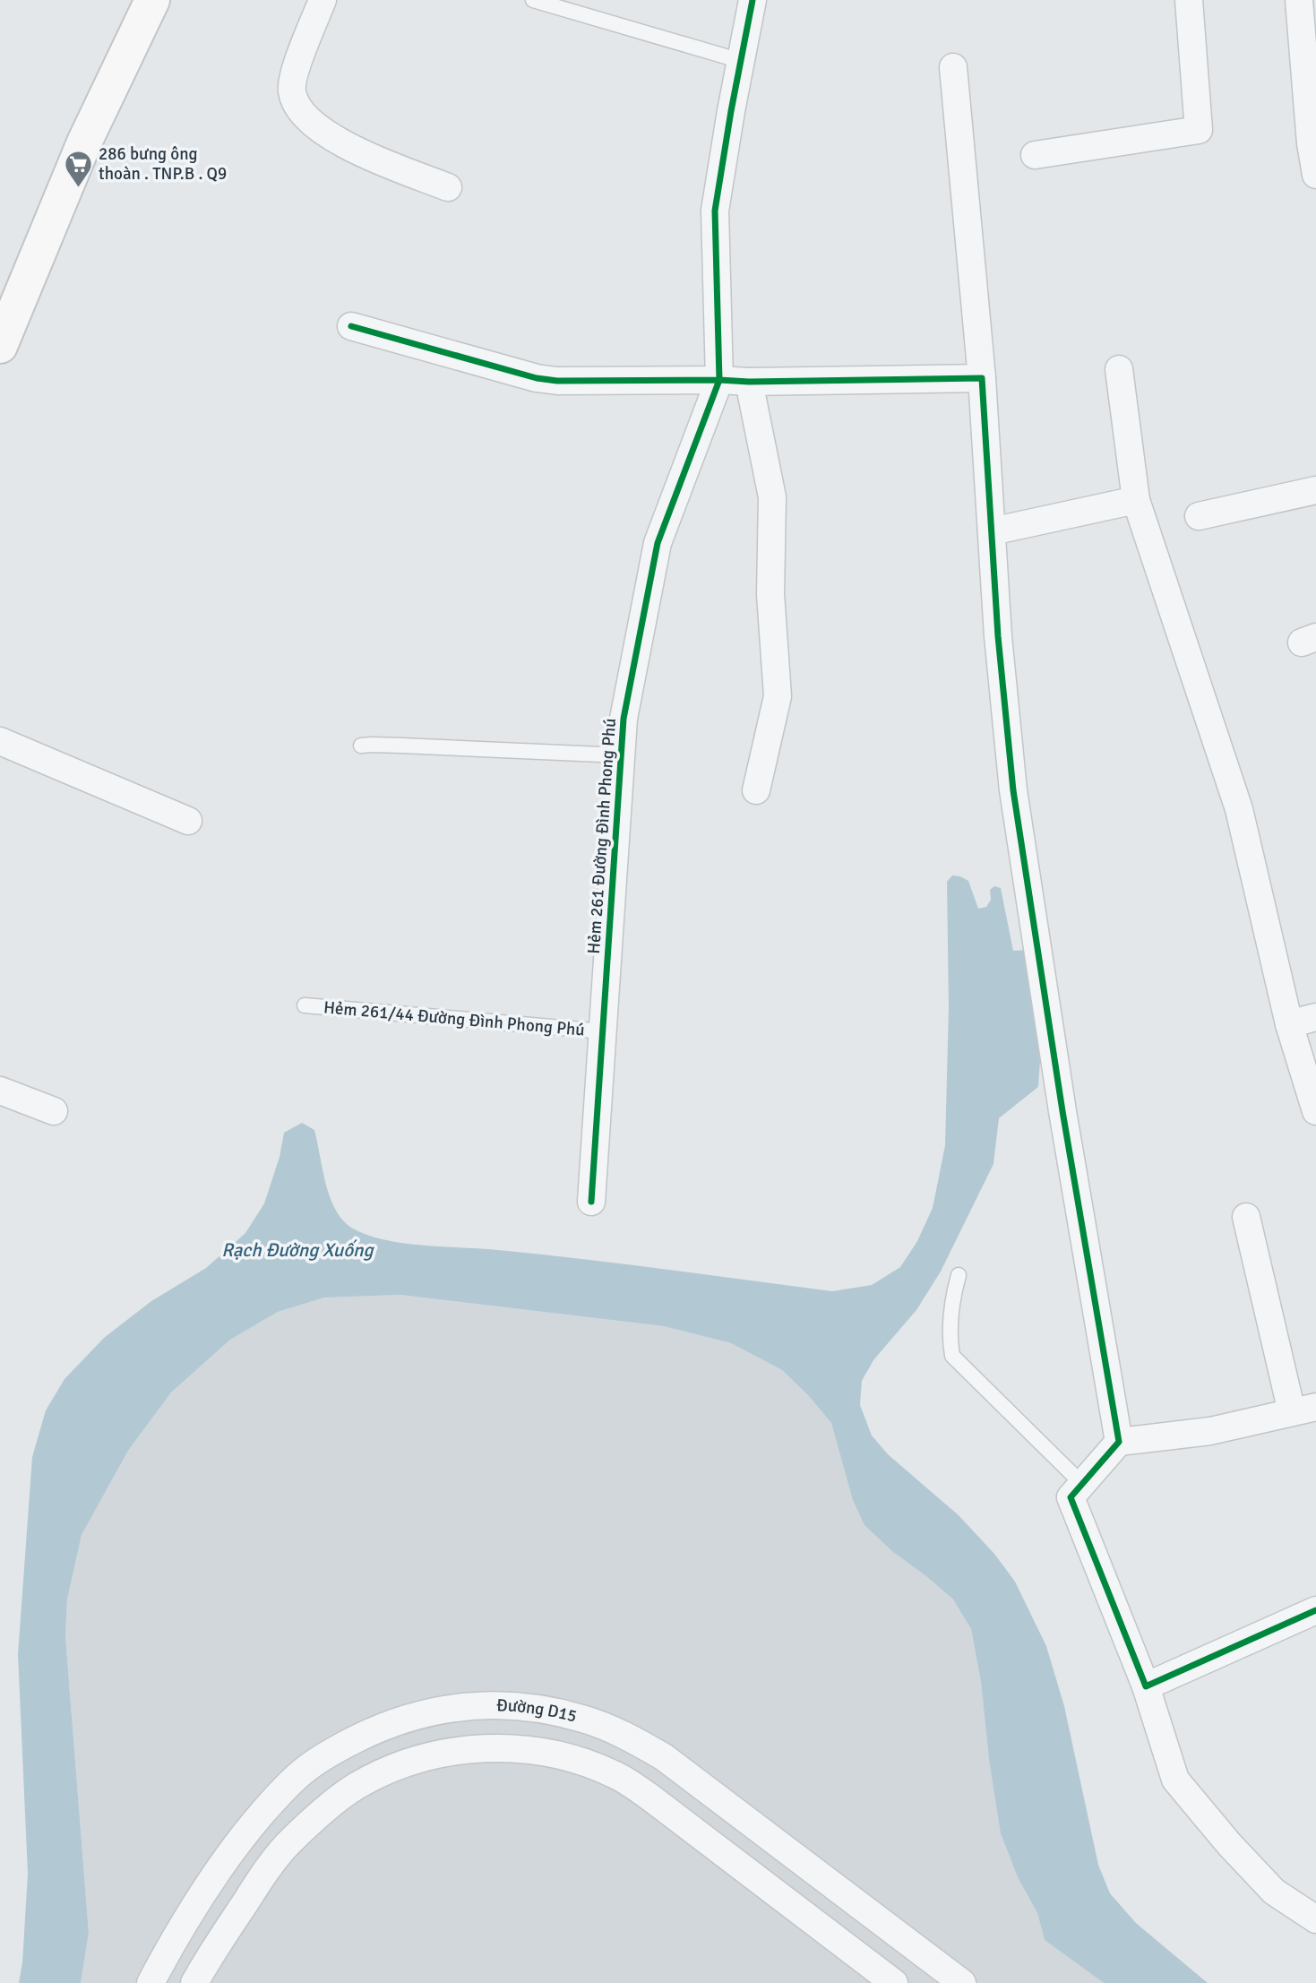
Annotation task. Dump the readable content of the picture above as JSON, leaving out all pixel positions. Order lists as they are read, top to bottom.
{
  "streets": {
    "street": ["Hẻm 261 Đường Đình Phong Phú", "Đường D15"],
    "lane": ["Hẻm 261/44 Đường Đình Phong Phú"]
  },
  "crossings": [
    ["Hẻm 261 Đường Đình Phong Phú", "Hẻm 261/44 Đường Đình Phong Phú"]
  ],
  "water": ["Rạch Đường Xuống"],
  "places": {
    "supermarket": ["286 bưng ông thoàn . TNP.B . Q9"]
  }
}
